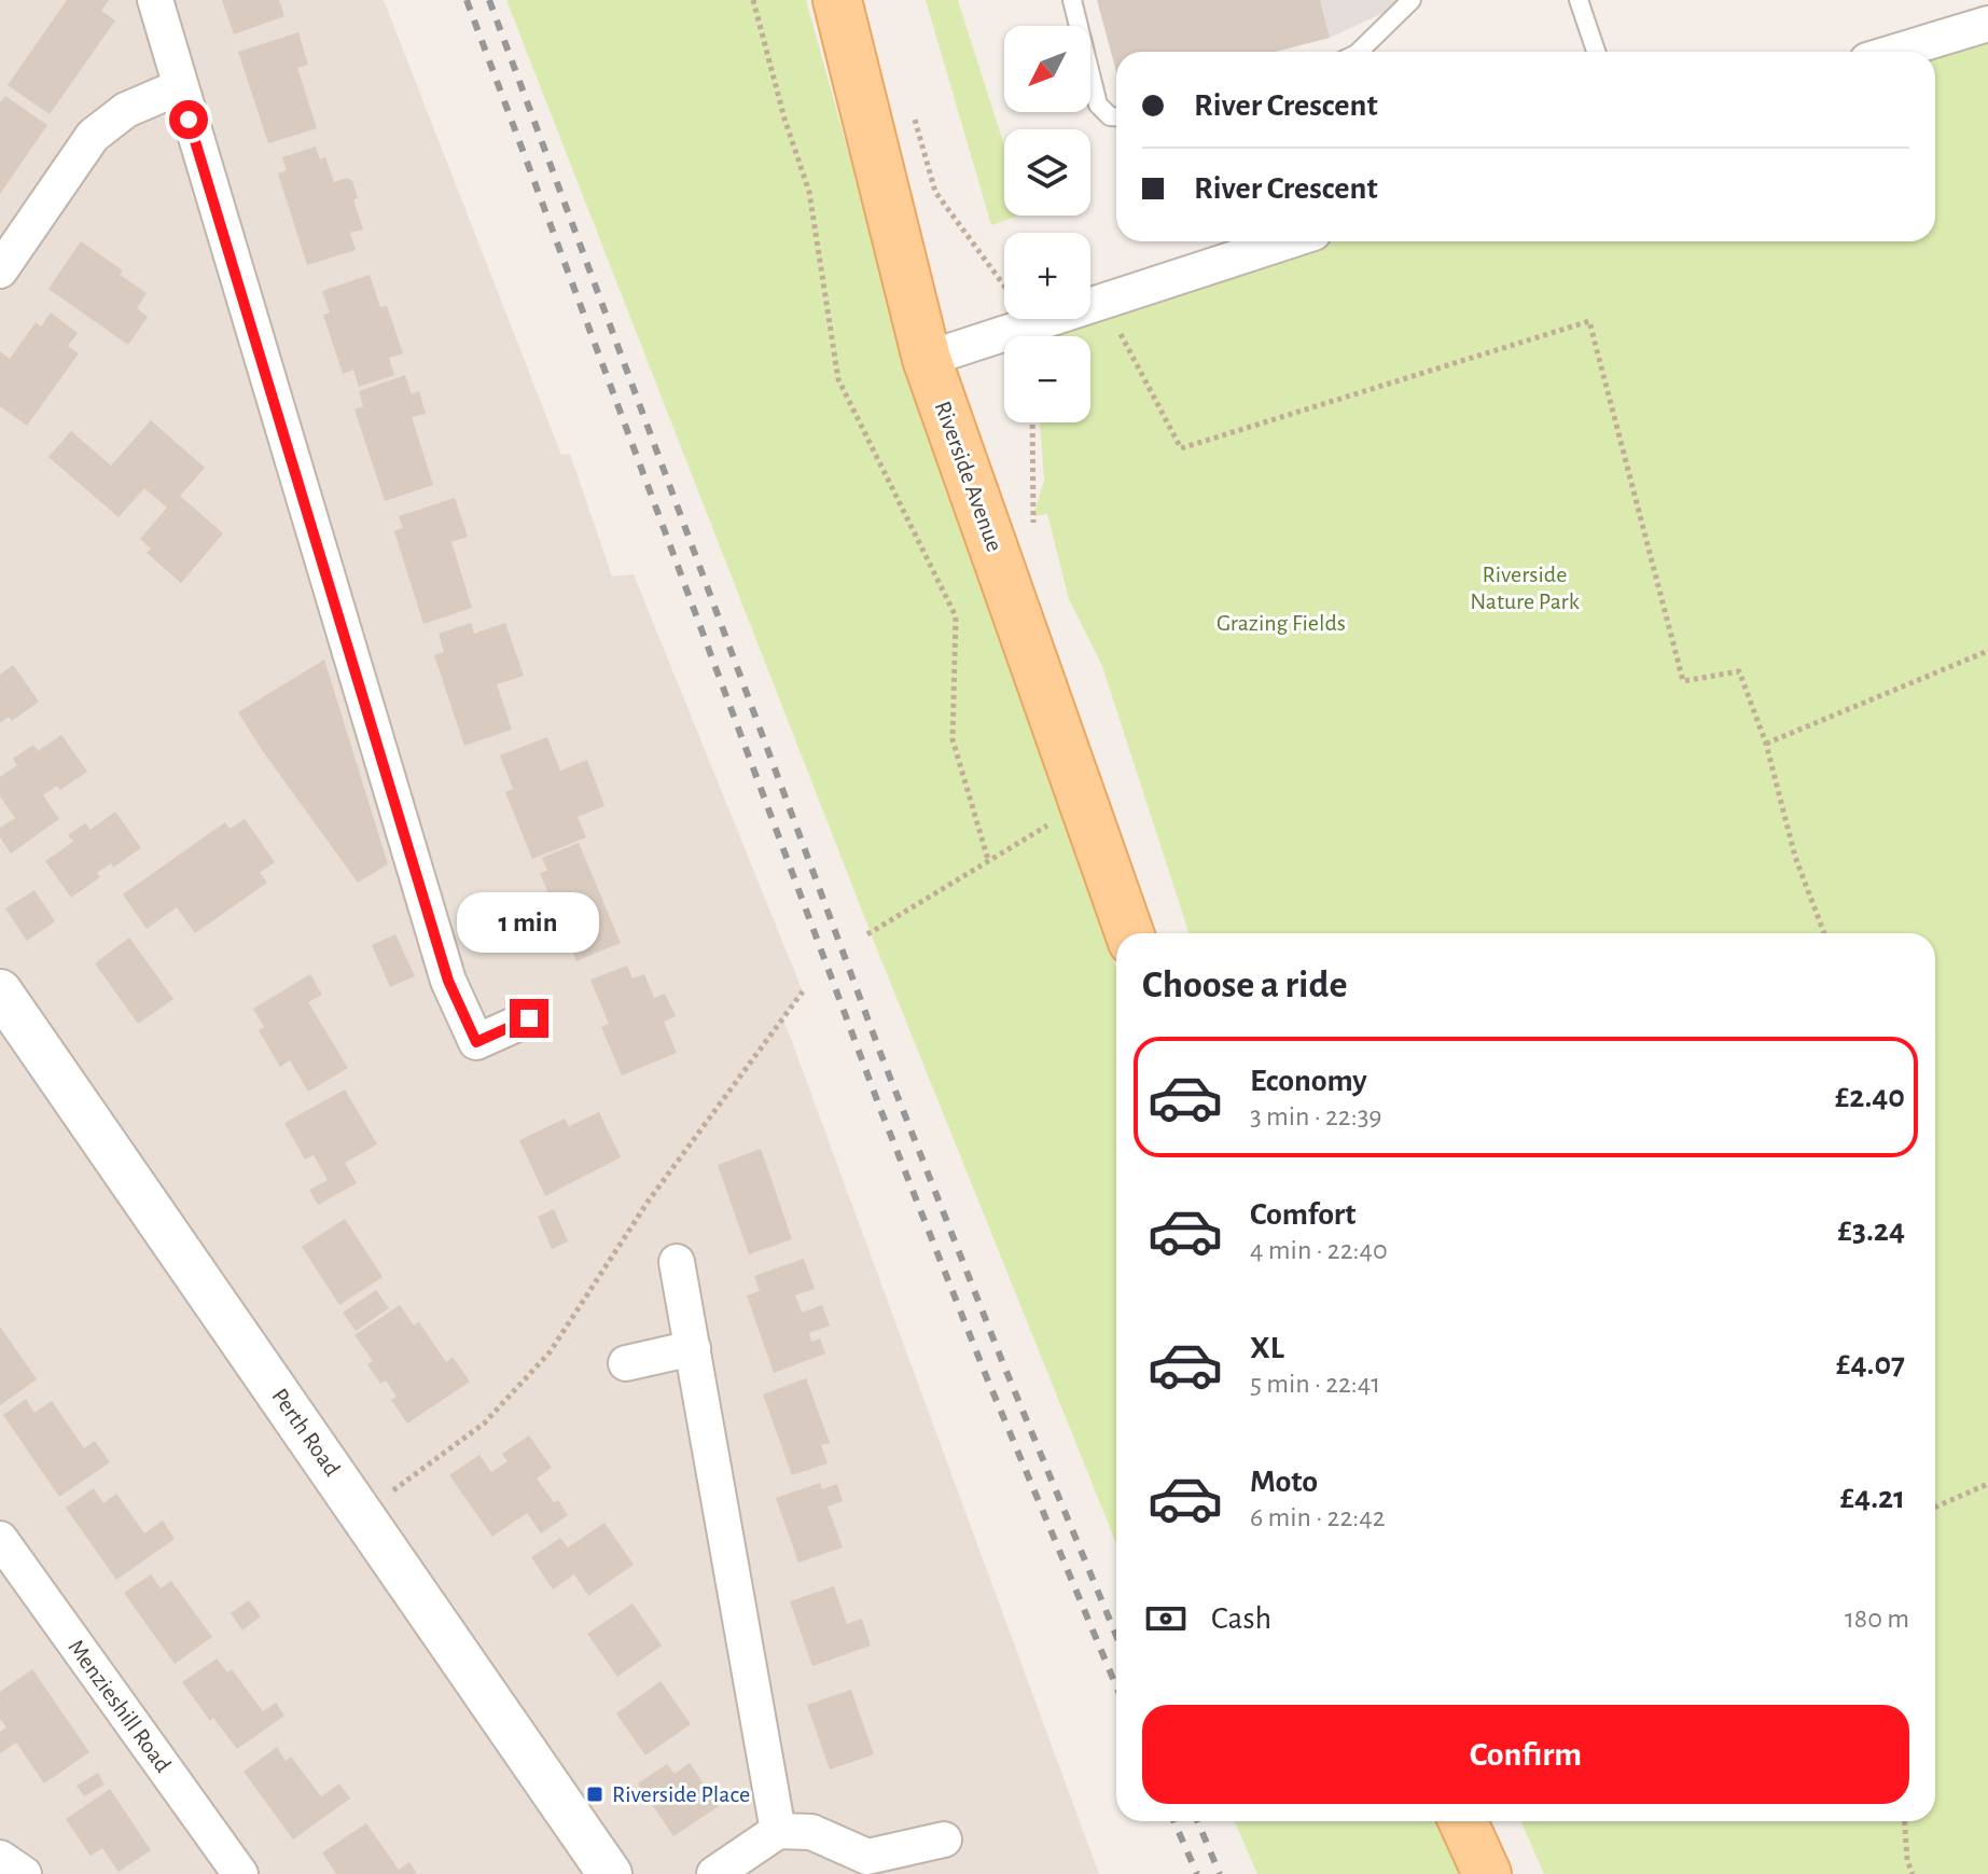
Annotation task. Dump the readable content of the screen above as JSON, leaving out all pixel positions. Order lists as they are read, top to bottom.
{
  "streets": {
    "main road": ["Riverside Avenue"],
    "street": ["Perth Road", "Menzieshill Road"]
  },
  "parks": ["Riverside Nature Park", "Grazing Fields"],
  "places": {
    "transit": ["Riverside Place"]
  },
  "north": "bottom left",
  "page": {
    "map_buttons": ["+", "−"],
    "banner": ["River Crescent", "River Crescent"],
    "bubble": "1 min",
    "heading": "Choose a ride",
    "list": [
      {
        "name": "Economy",
        "note": "3 min · 22:39",
        "value": "£2.40"
      },
      {
        "name": "Comfort",
        "note": "4 min · 22:40",
        "value": "£3.24"
      },
      {
        "name": "XL",
        "note": "5 min · 22:41",
        "value": "£4.07"
      },
      {
        "name": "Moto",
        "note": "6 min · 22:42",
        "value": "£4.21"
      }
    ],
    "pay": ["Cash", "180 m"],
    "buttons": "Confirm"
  }
}
